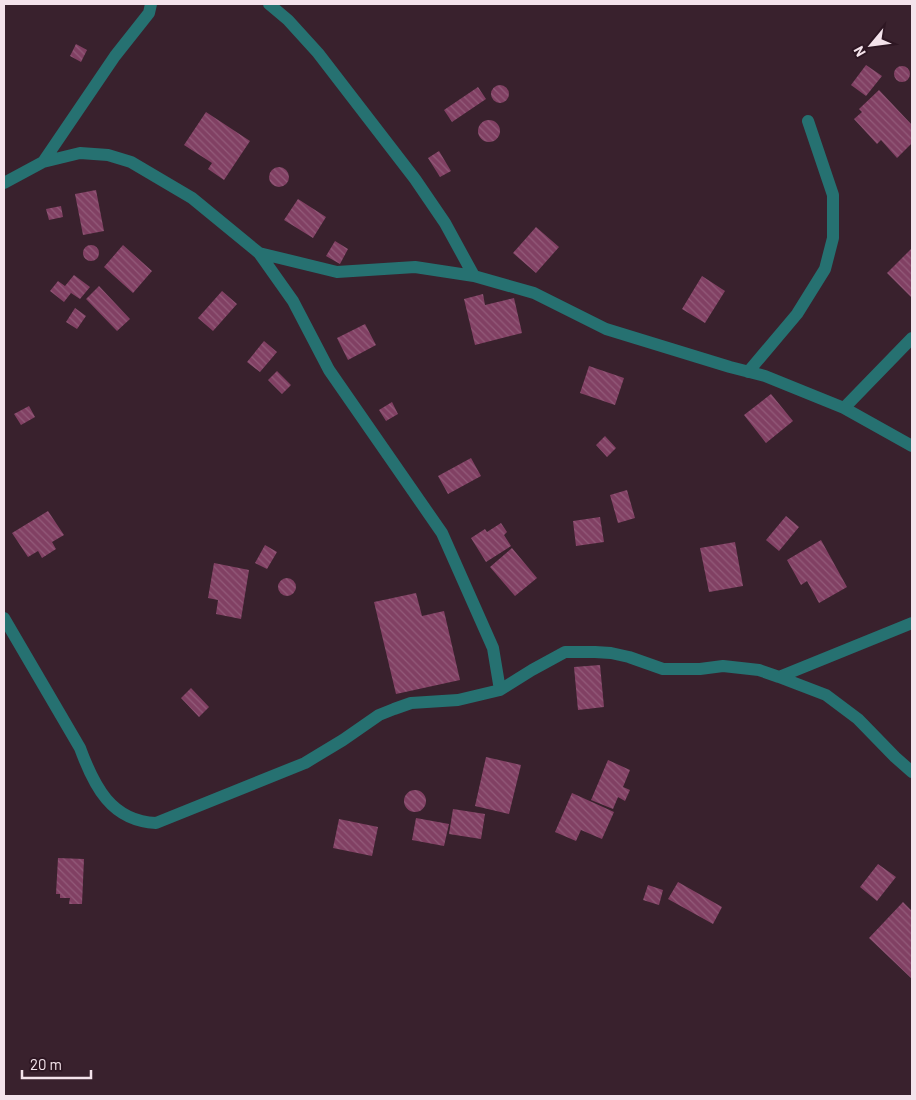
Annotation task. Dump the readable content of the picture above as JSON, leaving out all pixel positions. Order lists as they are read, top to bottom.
{
  "scale_bar": "20 m",
  "north": "bottom left"
}
